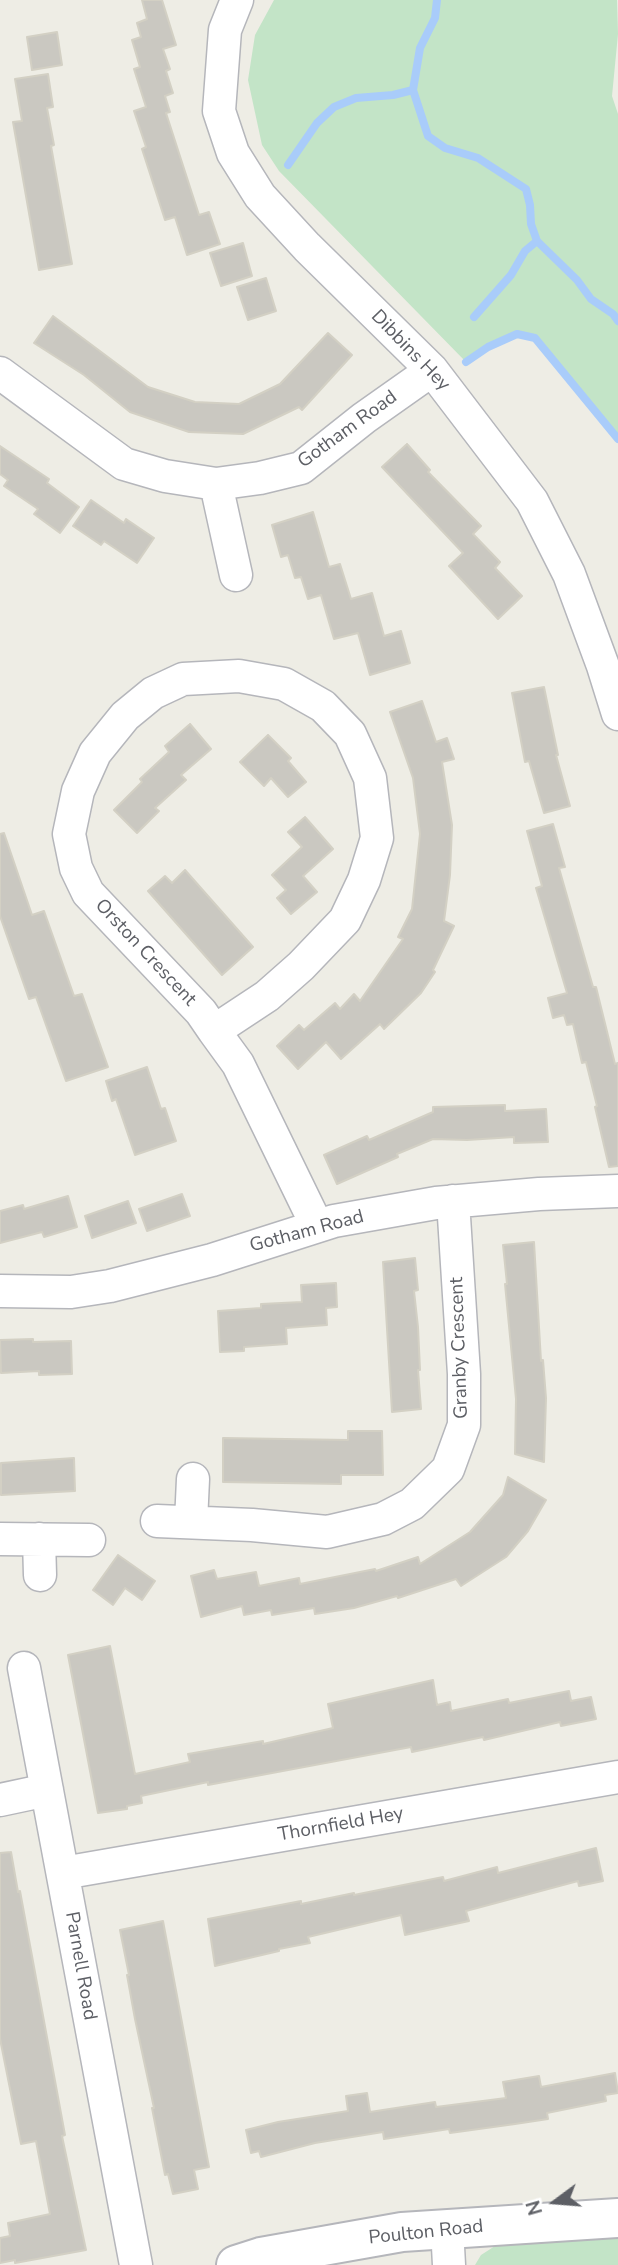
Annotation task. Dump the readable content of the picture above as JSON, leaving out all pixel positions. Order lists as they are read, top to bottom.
{
  "streets": {
    "street": [
      "Dibbins Hey",
      "Gotham Road",
      "Orston Crescent",
      "Granby Crescent",
      "Thornfield Hey",
      "Parnell Road",
      "Poulton Road"
    ]
  },
  "crossings": [
    ["Dibbins Hey", "Gotham Road"],
    ["Gotham Road", "Orston Crescent"],
    ["Gotham Road", "Granby Crescent"],
    ["Thornfield Hey", "Parnell Road"]
  ],
  "north": "left"
}
